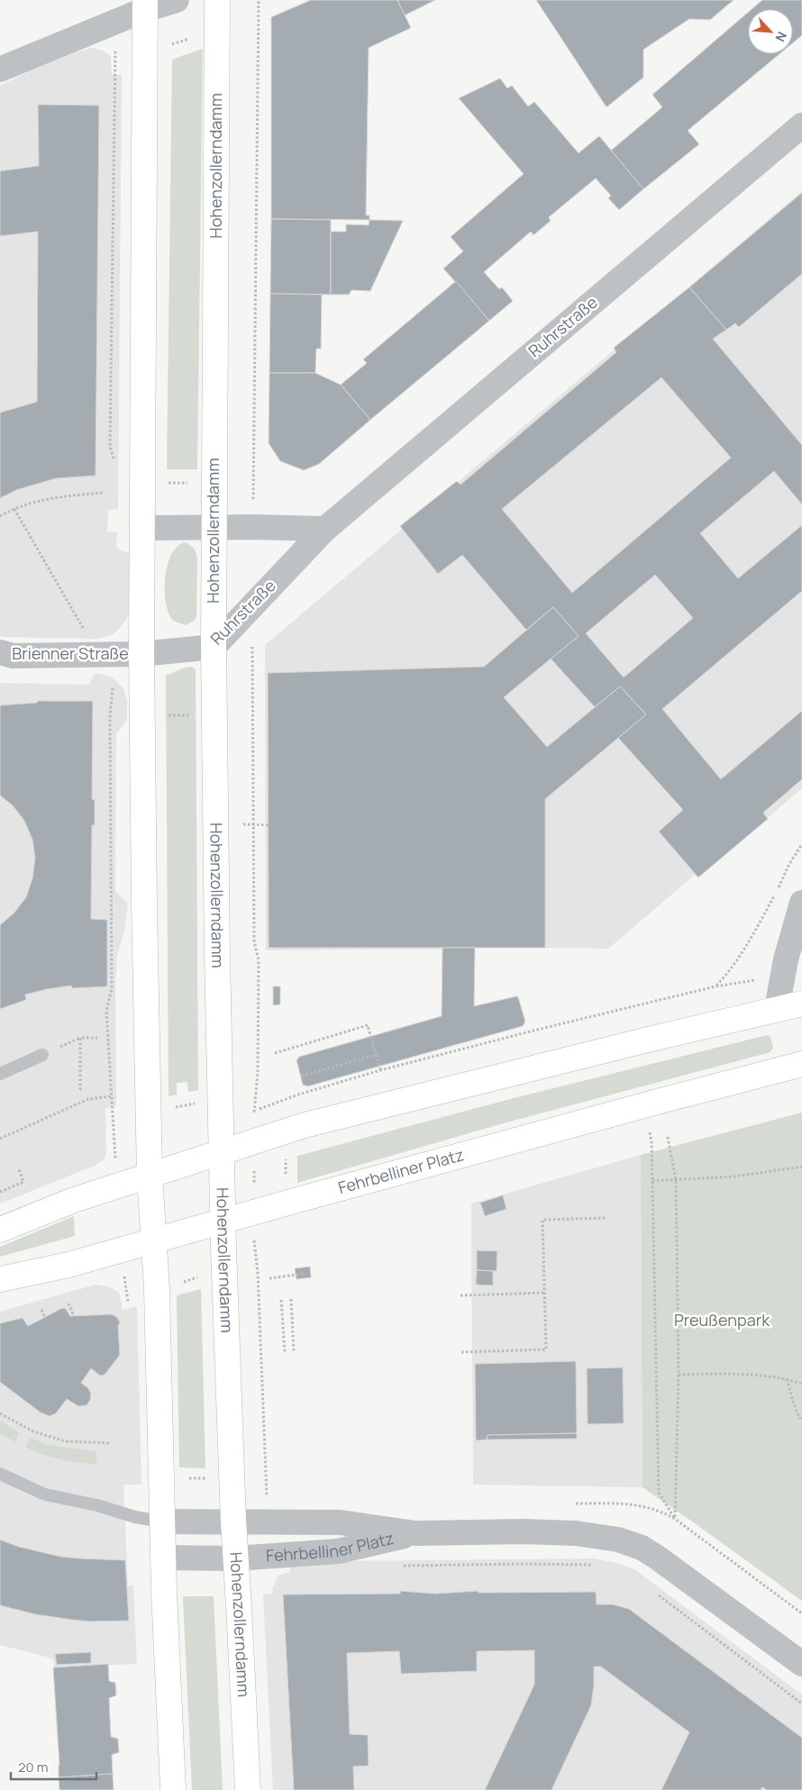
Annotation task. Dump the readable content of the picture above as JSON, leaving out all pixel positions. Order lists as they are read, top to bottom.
{
  "streets": {
    "main road": ["Hohenzollerndamm", "Fehrbelliner Platz"],
    "street": ["Ruhrstraße", "Brienner Straße"]
  },
  "crossings": [
    ["Hohenzollerndamm", "Ruhrstraße"],
    ["Hohenzollerndamm", "Fehrbelliner Platz"],
    ["Ruhrstraße", "Brienner Straße"]
  ],
  "parks": ["Preußenpark"],
  "scale_bar": "20 m",
  "north": "bottom right"
}
